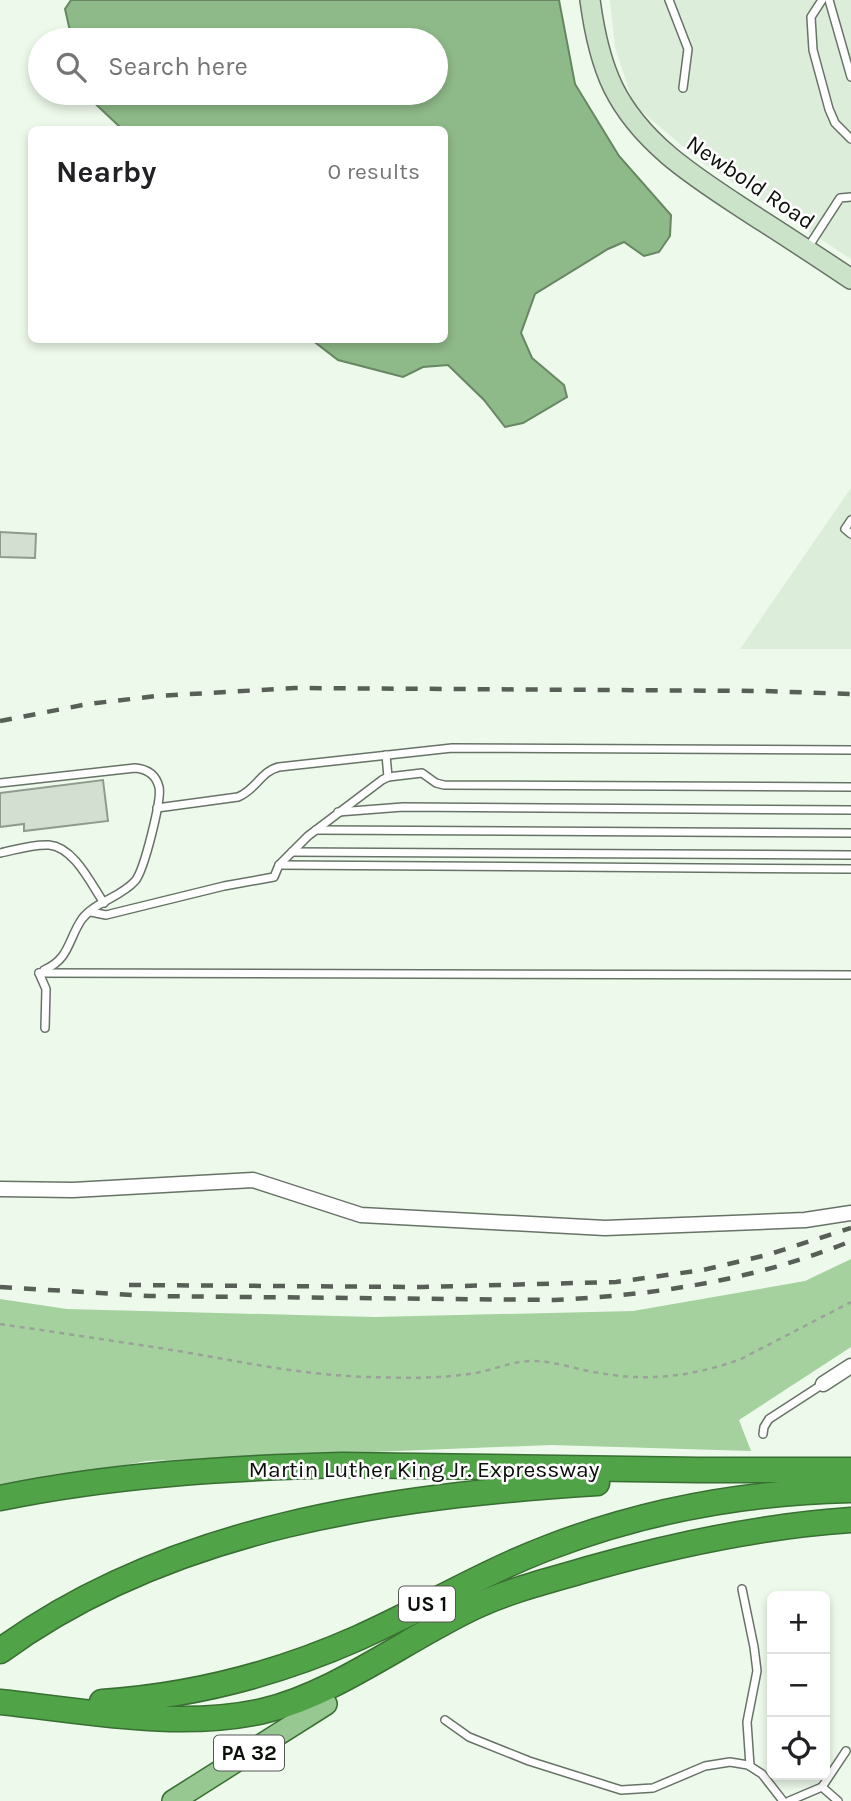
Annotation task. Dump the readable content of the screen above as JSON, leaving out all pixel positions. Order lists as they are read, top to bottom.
{
  "streets": {
    "highway": ["Martin Luther King Jr. Expressway", "US 1"],
    "main road": ["Newbold Road", "PA 32"]
  },
  "page": {
    "search": "Search here",
    "heading": ["Nearby", "0 results"],
    "map_buttons": ["+", "−"]
  }
}
